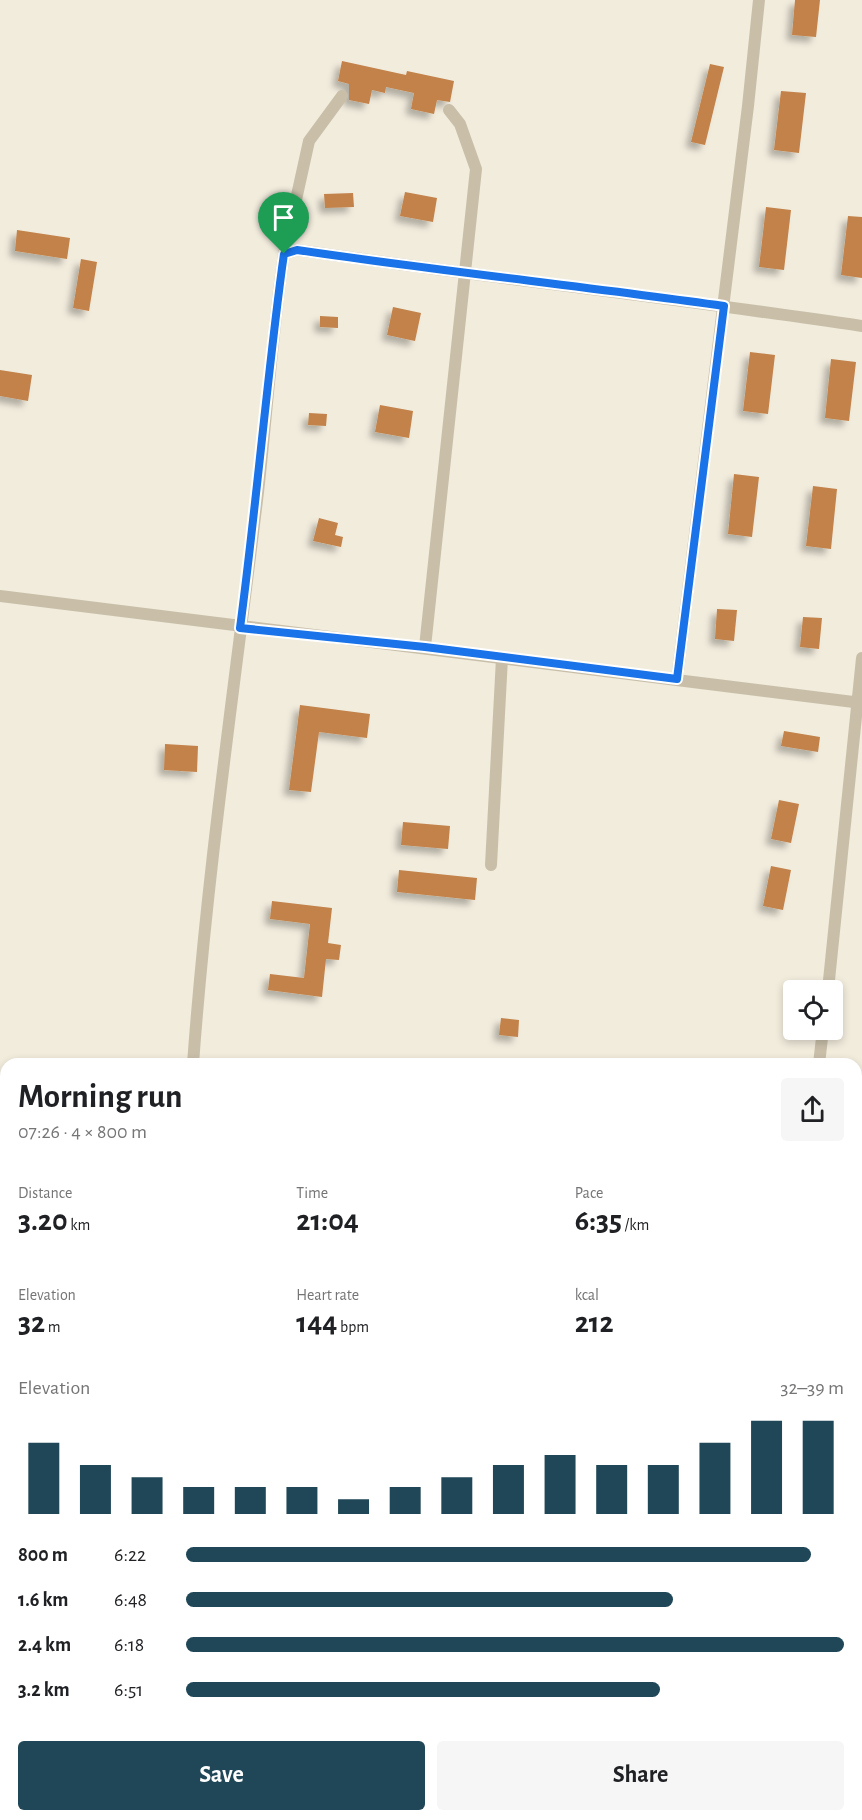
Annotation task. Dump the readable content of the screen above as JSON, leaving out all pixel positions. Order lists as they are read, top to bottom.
{
  "page": {
    "heading": ["Morning run", "07:26 · 4 × 800 m"],
    "stats": [
      ["Distance", "3.20 km"],
      ["Time", "21:04"],
      ["Pace", "6:35 /km"],
      ["Elevation", "32 m"],
      ["Heart rate", "144 bpm"],
      ["kcal", "212"]
    ],
    "chart": ["Elevation", "32–39 m"],
    "list": [
      {
        "name": "800 m",
        "note": "6:22"
      },
      {
        "name": "1.6 km",
        "note": "6:48"
      },
      {
        "name": "2.4 km",
        "note": "6:18"
      },
      {
        "name": "3.2 km",
        "note": "6:51"
      }
    ],
    "buttons": ["Save", "Share"]
  }
}
